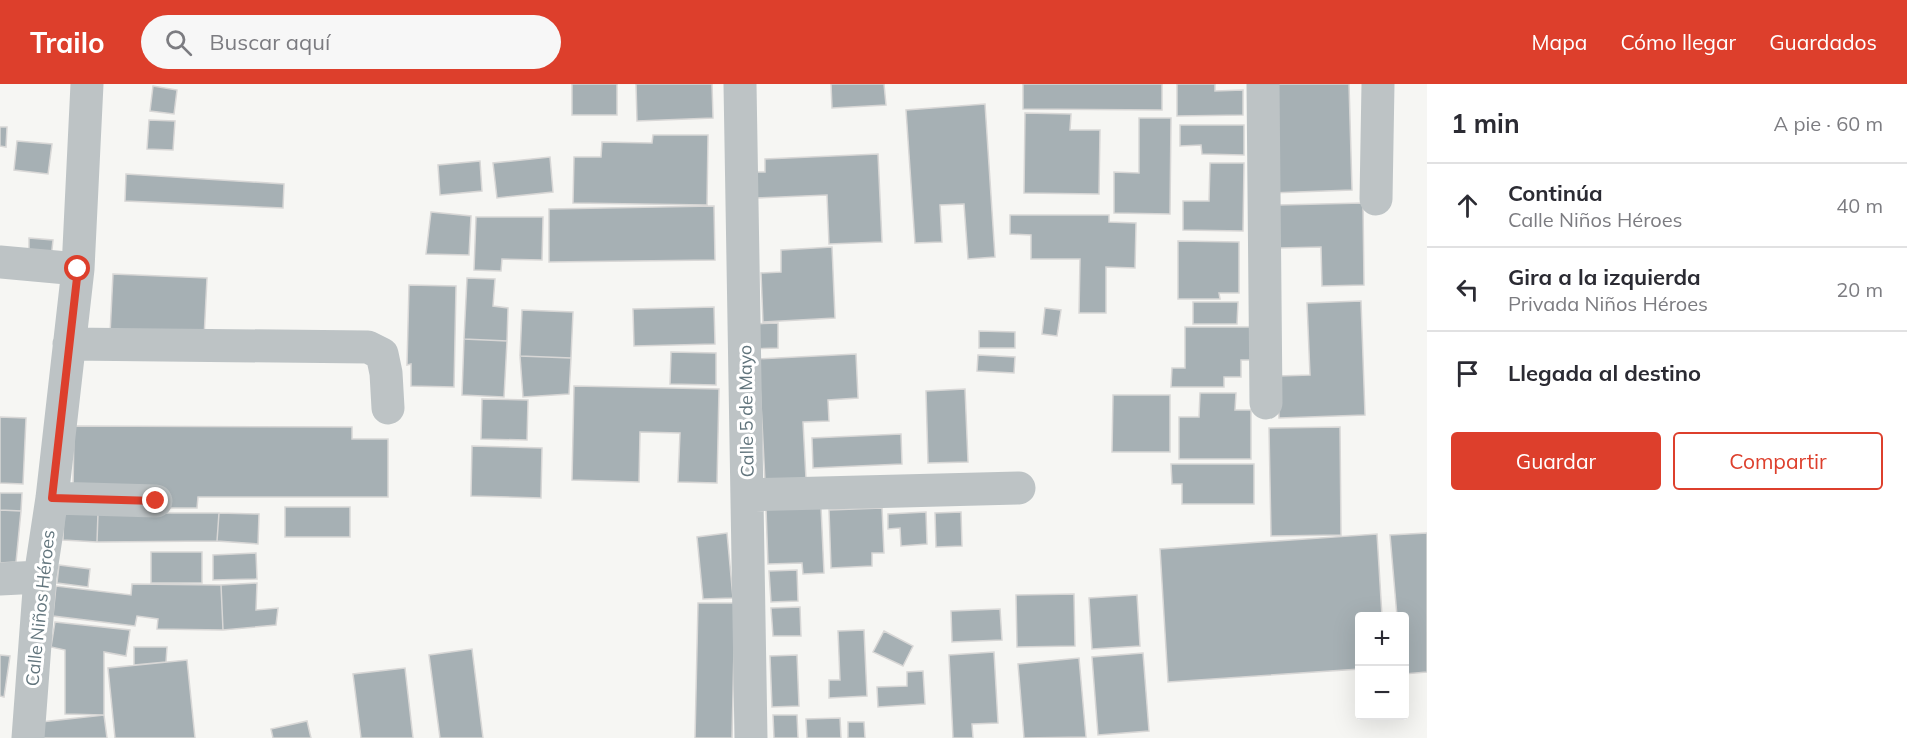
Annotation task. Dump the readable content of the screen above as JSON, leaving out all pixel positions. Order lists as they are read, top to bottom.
{
  "streets": {
    "street": ["Calle 5 de Mayo", "Calle Niños Héroes"]
  },
  "page": {
    "header": "Trailo",
    "search": "Buscar aquí",
    "nav": ["Mapa", "Cómo llegar", "Guardados"],
    "heading": ["1 min", "A pie · 60 m"],
    "list": [
      ["Continúa", "Calle Niños Héroes", "40 m"],
      ["Gira a la izquierda", "Privada Niños Héroes", "20 m"],
      "Llegada al destino"
    ],
    "buttons": ["Guardar", "Compartir"],
    "map_buttons": ["+", "−"]
  }
}
